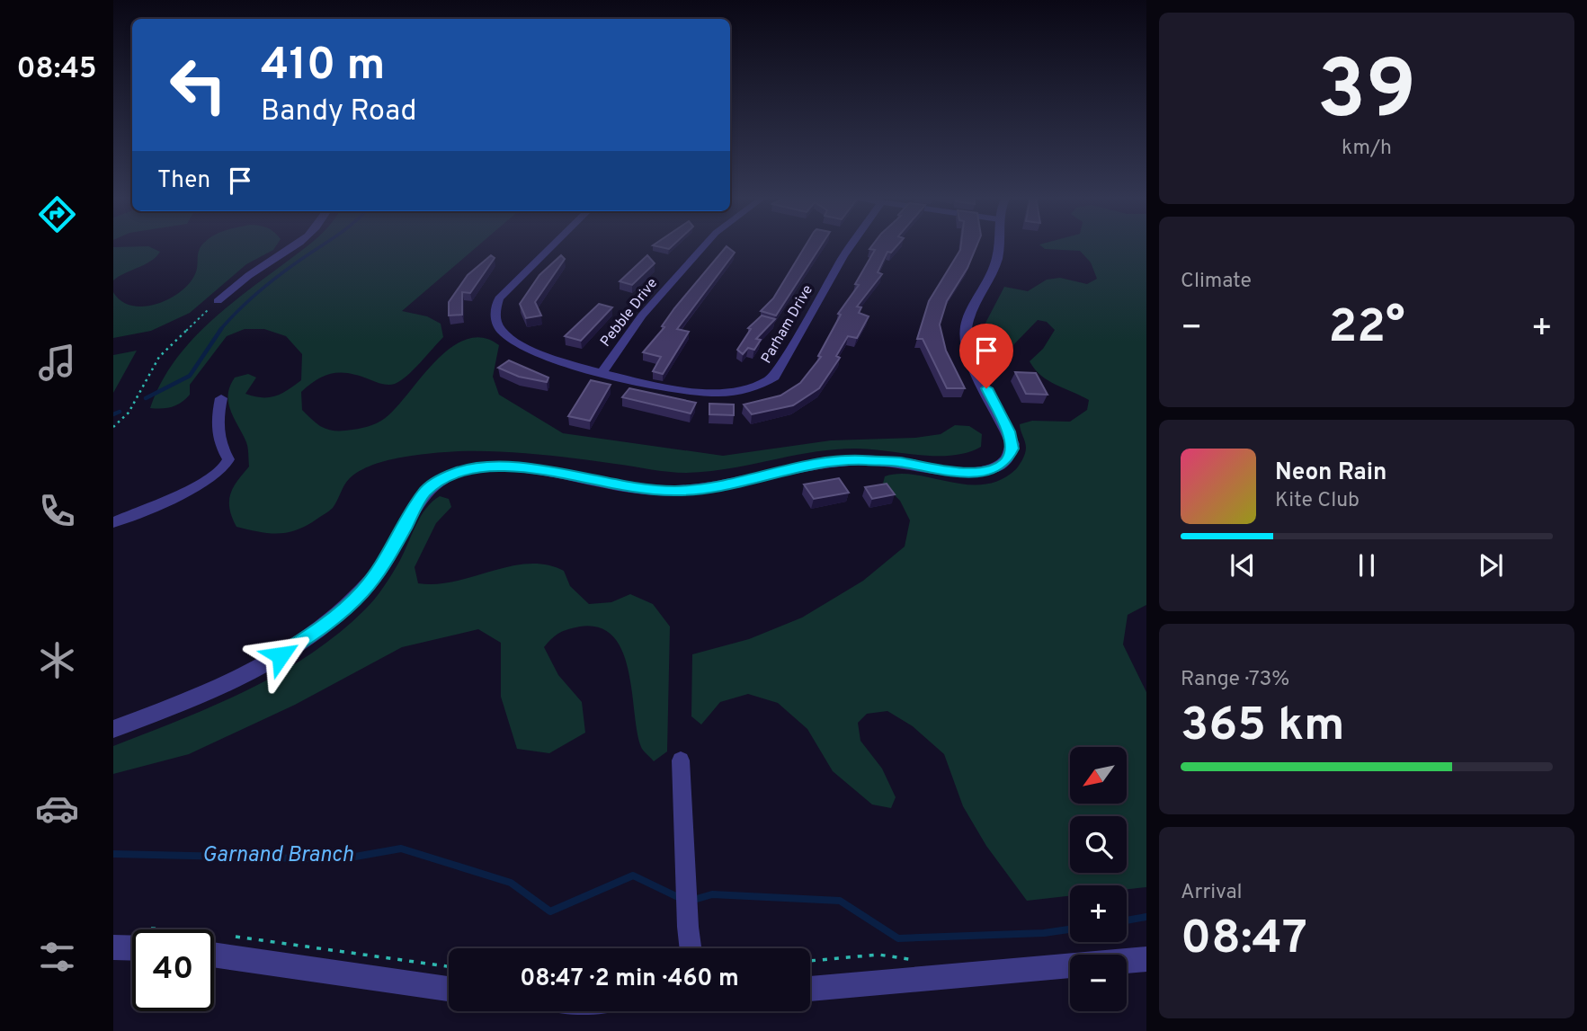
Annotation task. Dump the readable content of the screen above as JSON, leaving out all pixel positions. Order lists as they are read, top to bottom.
{
  "streets": {
    "street": ["Pebble Drive", "Parham Drive"]
  },
  "crossings": [
    ["Pebble Drive", "Parham Drive"]
  ],
  "water": ["Garnand Branch"],
  "north": "bottom left",
  "page": {
    "tabs": "08:45",
    "tile": [
      ["39", "km/h"],
      "Climate",
      ["Range · 73%", "365 km"],
      ["Arrival", "08:47"]
    ],
    "turn": ["410 m", "Bandy Road"],
    "then": "Then",
    "heat": ["−", "22°", "+"],
    "song": ["Neon Rain", "Kite Club"],
    "map_buttons": ["+", "−"],
    "limit": "40",
    "trip": "08:47 · 2 min · 460 m"
  }
}
